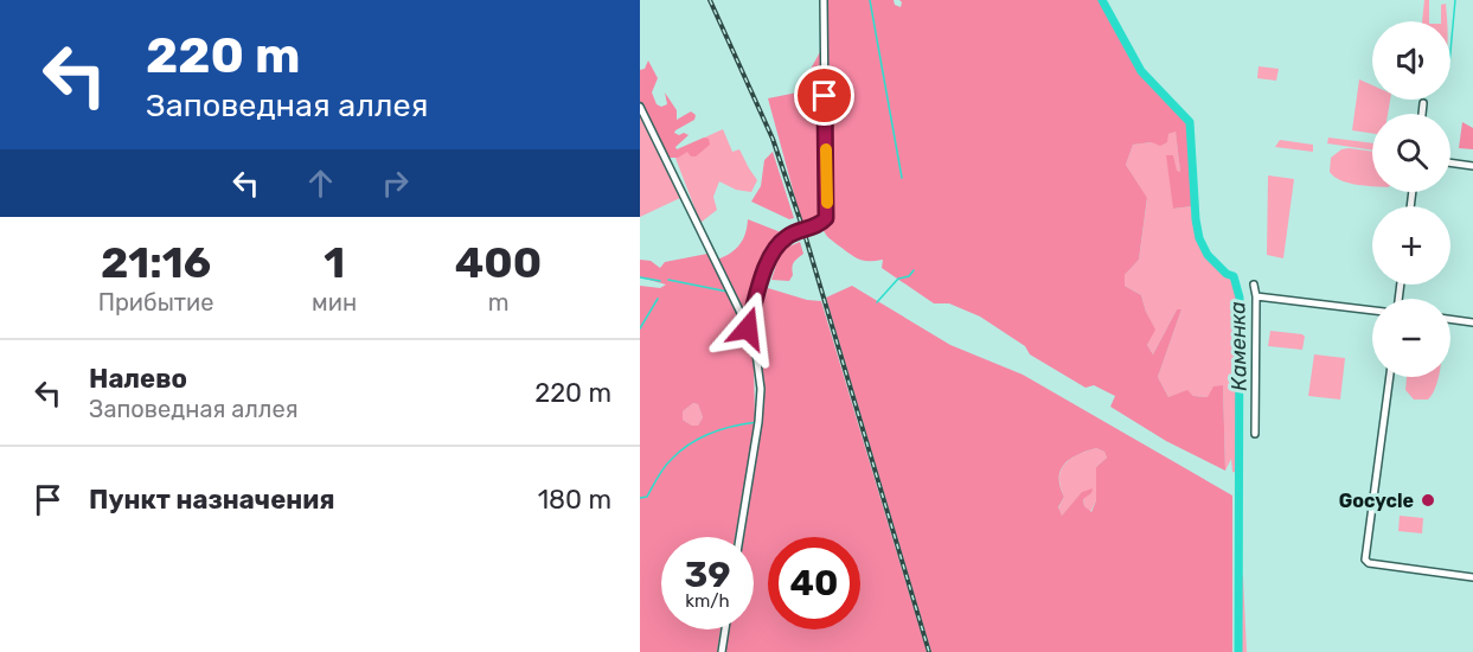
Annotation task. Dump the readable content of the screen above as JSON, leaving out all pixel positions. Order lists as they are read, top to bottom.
{
  "water": ["Каменка"],
  "places": ["Gocycle"],
  "page": {
    "turn": ["220 m", "Заповедная аллея"],
    "map_buttons": ["+", "−"],
    "eta": [
      "21:16",
      "Прибытие",
      "1",
      "мин",
      "400",
      "m"
    ],
    "list": [
      {
        "name": "Налево",
        "note": "Заповедная аллея",
        "value": "220 m"
      },
      {
        "name": "Пункт назначения",
        "value": "180 m"
      }
    ],
    "speed": "39 km/h",
    "limit": "40"
  }
}
